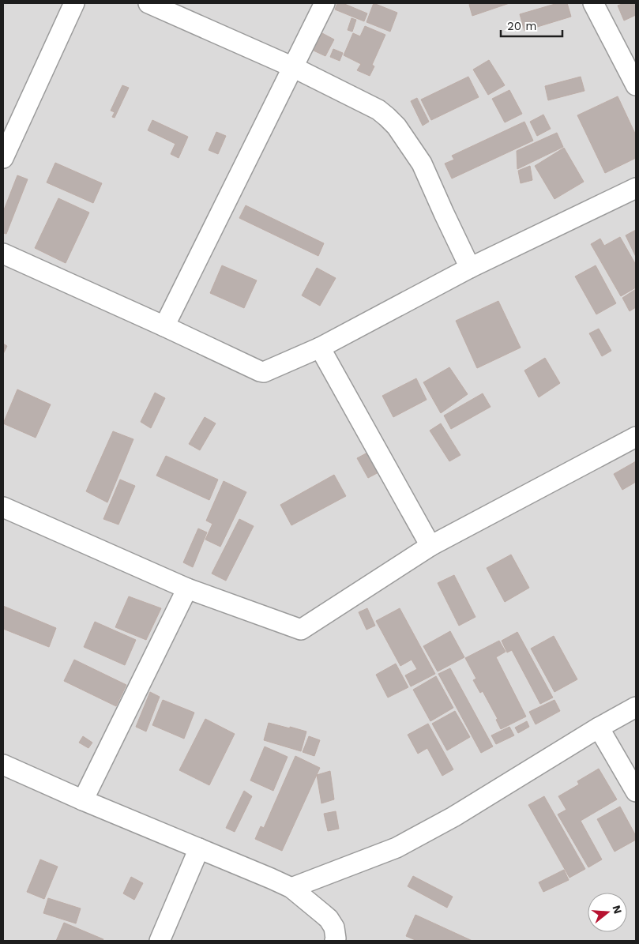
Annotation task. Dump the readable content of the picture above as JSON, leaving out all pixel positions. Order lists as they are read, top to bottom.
{
  "scale_bar": "20 m",
  "north": "right"
}
